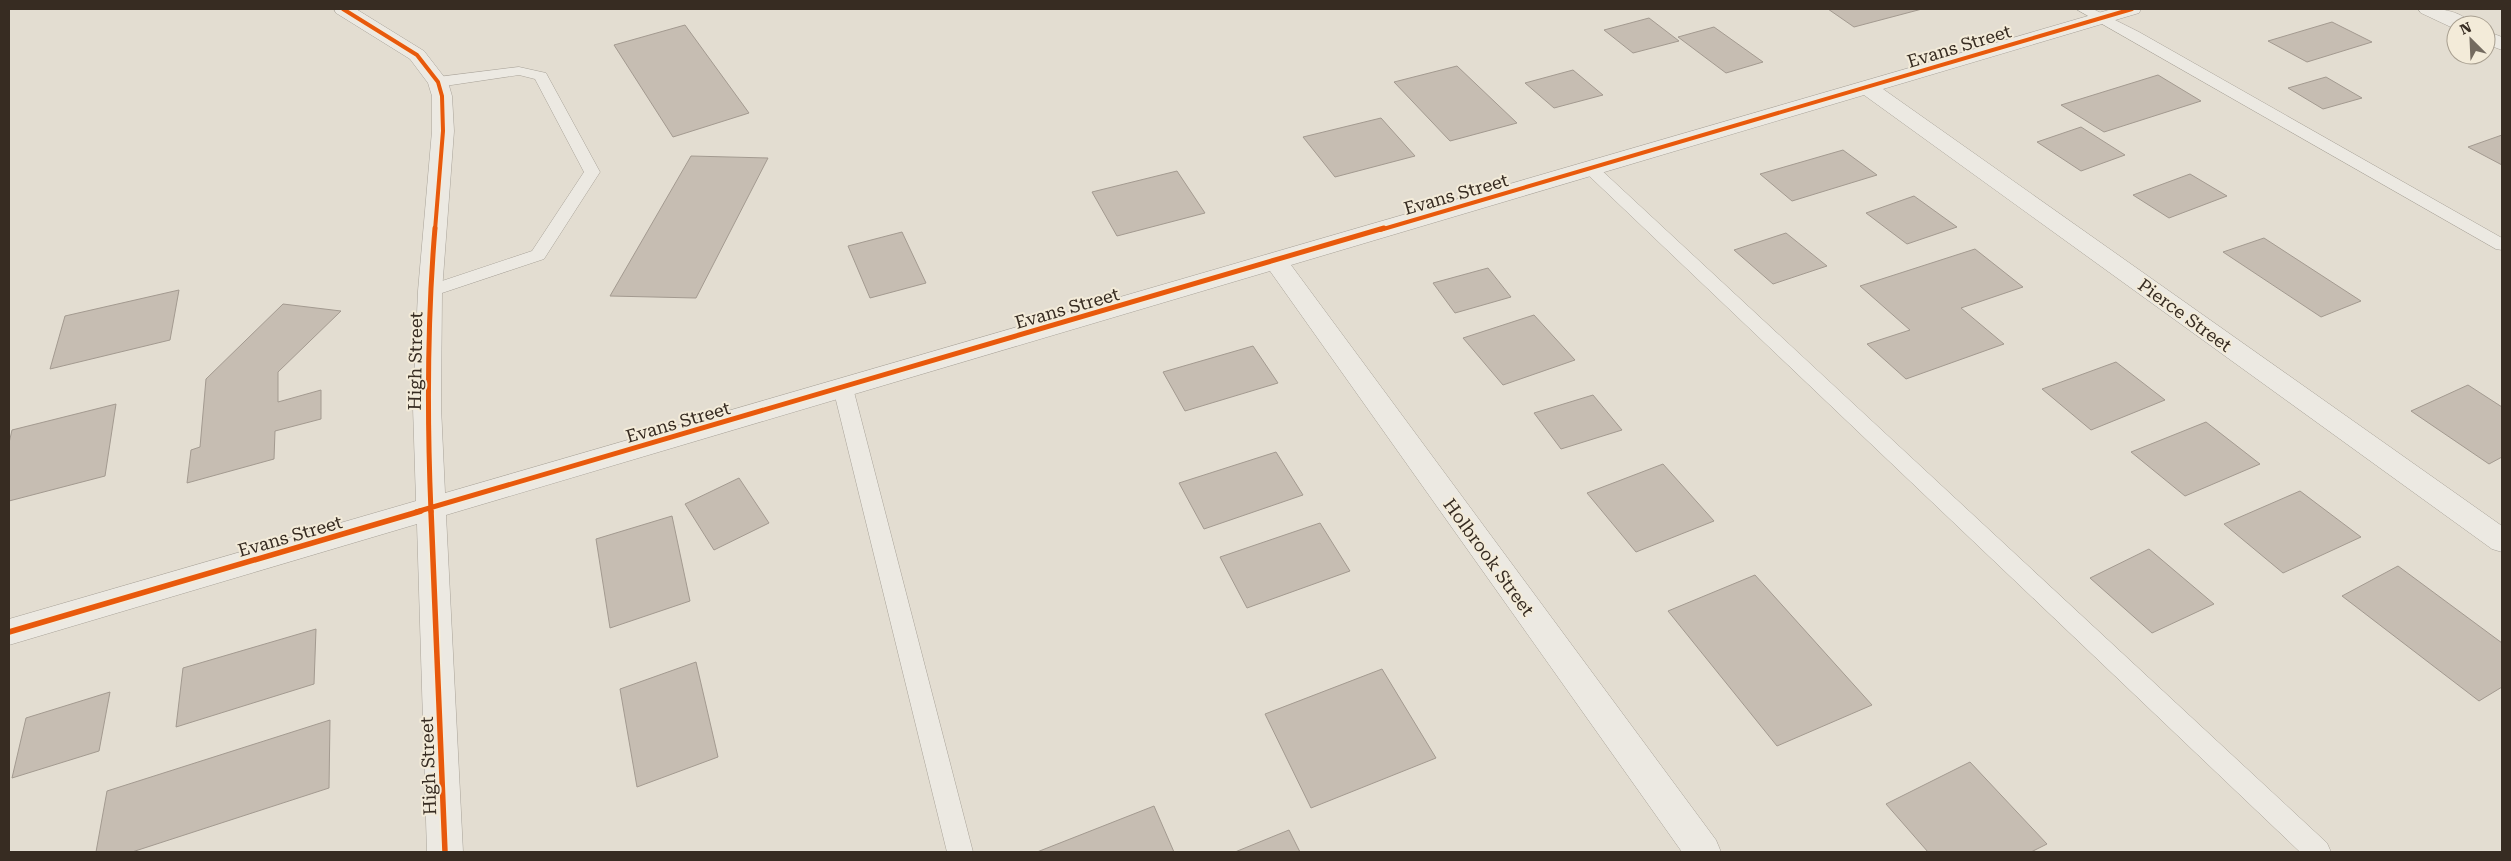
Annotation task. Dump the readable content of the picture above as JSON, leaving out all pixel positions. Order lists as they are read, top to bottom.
{
  "streets": {
    "street": [
      "Evans Street",
      "Pierce Street",
      "High Street",
      "Holbrook Street"
    ]
  },
  "crossings": [
    ["Evans Street", "Pierce Street"],
    ["Evans Street", "High Street"],
    ["Evans Street", "Holbrook Street"]
  ],
  "north": "top left"
}
